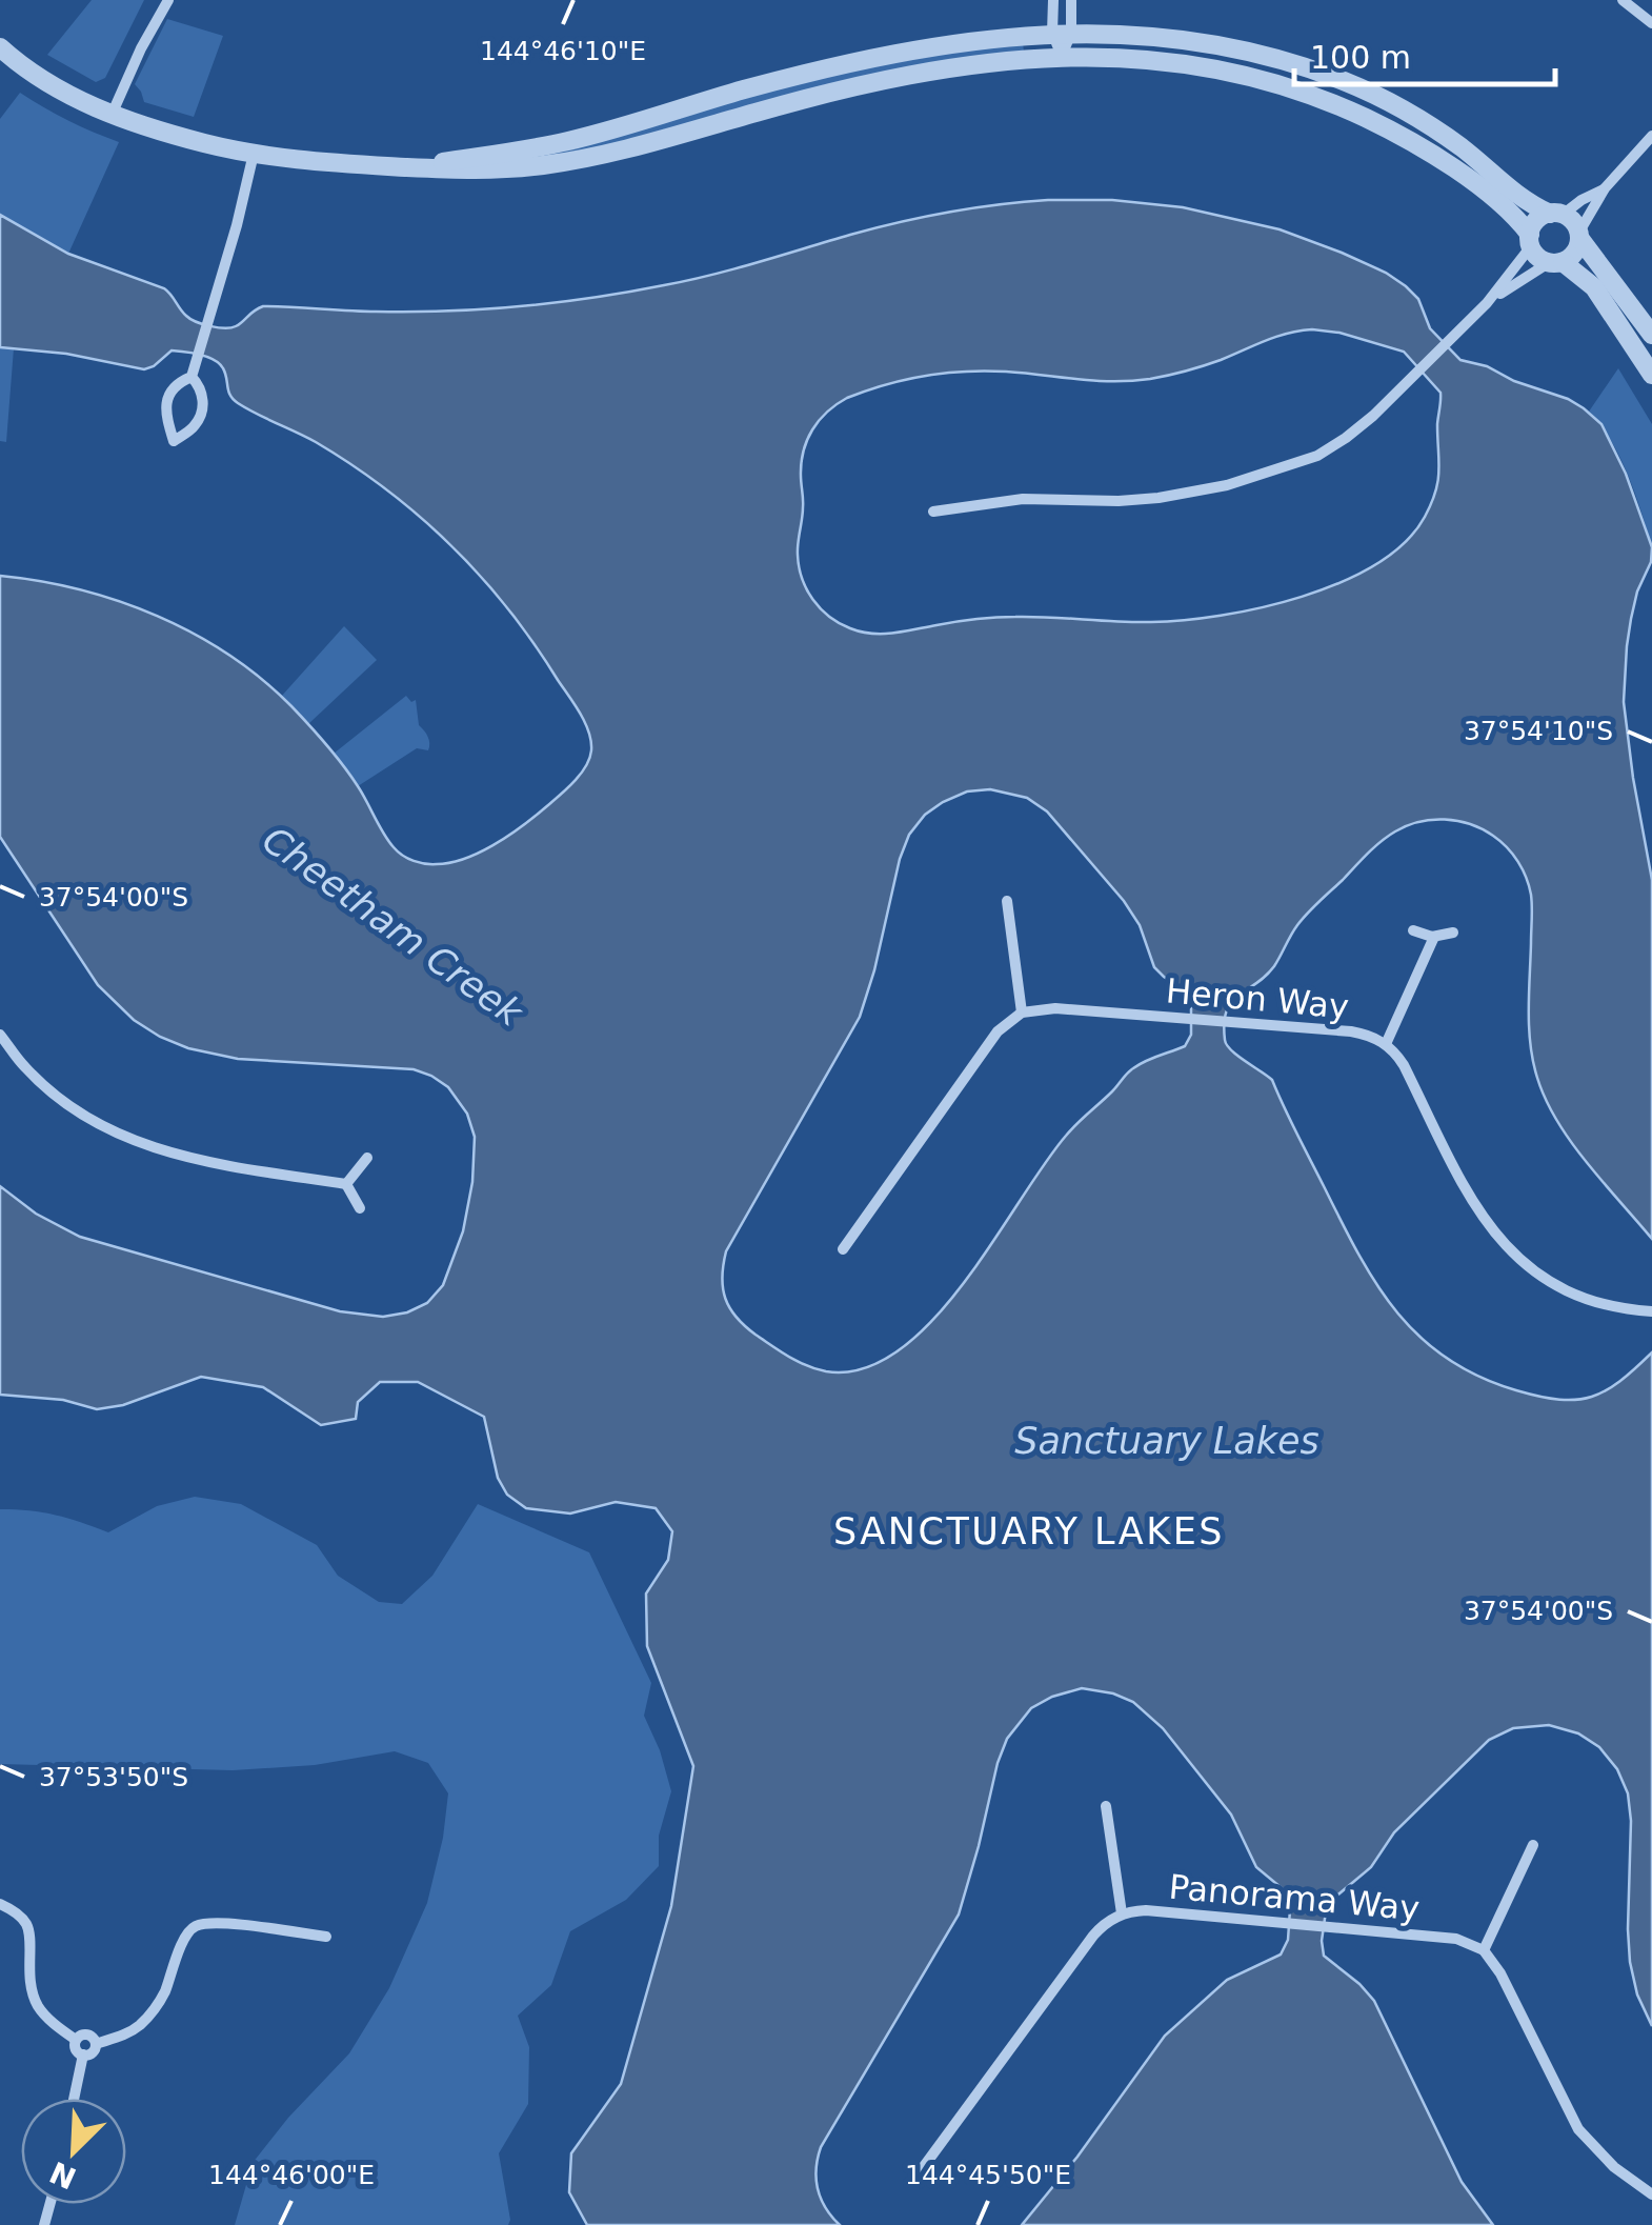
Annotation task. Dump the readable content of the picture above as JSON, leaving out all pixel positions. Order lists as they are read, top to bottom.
{
  "streets": {
    "street": ["Heron Way", "Panorama Way"]
  },
  "districts": ["SANCTUARY LAKES"],
  "water": ["Cheetham Creek", "Sanctuary Lakes"],
  "scale_bar": "100 m",
  "north": "bottom left",
  "coordinates": [
    "144°46'10\"E",
    "37°54'10\"S",
    "37°54'00\"S",
    "37°53'50\"S",
    "144°46'00\"E",
    "144°45'50\"E"
  ]
}
